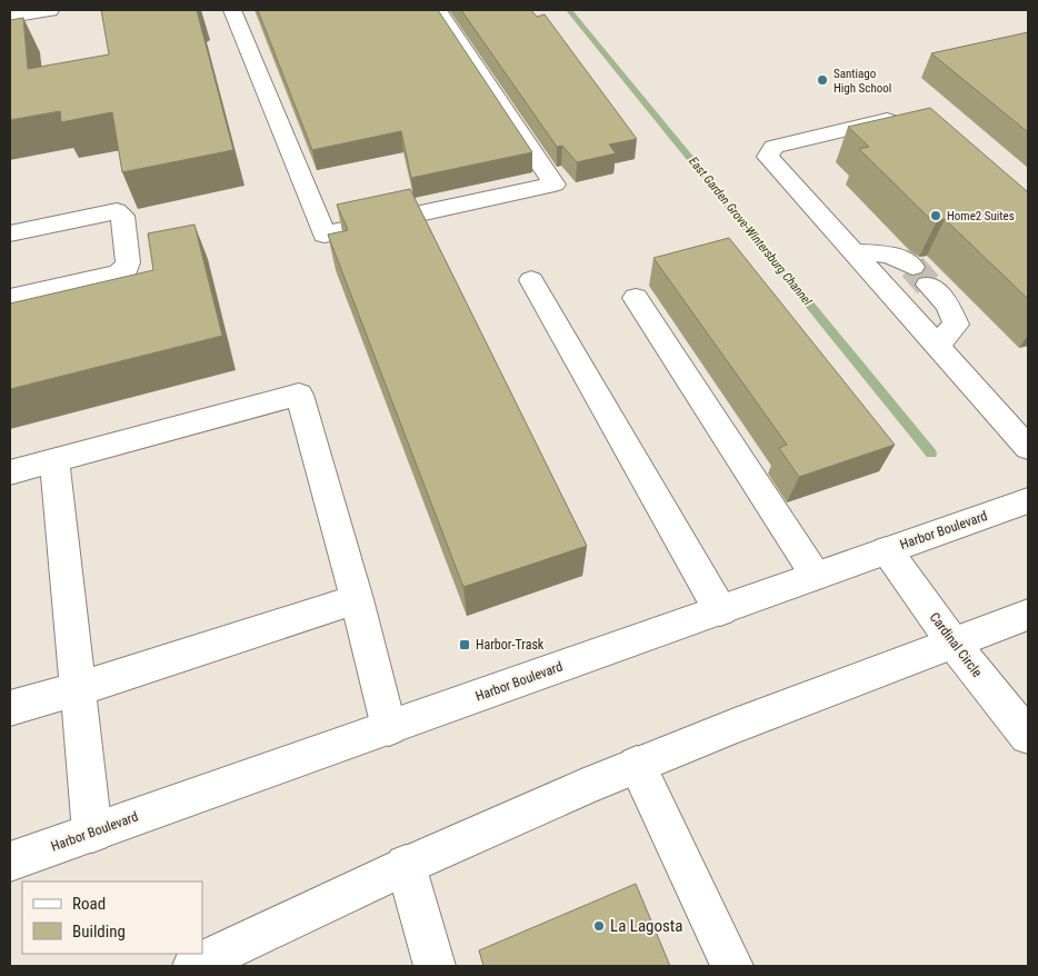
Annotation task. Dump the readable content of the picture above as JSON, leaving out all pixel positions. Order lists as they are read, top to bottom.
{
  "streets": {
    "main road": ["Harbor Boulevard", "Cardinal Circle"]
  },
  "crossings": [
    ["Harbor Boulevard", "Cardinal Circle"]
  ],
  "water": ["East Garden Grove-Wintersburg Channel"],
  "places": {
    "other": ["Santiago High School", "Home2 Suites", "La Lagosta"],
    "transit": ["Harbor-Trask"]
  },
  "legend": ["Road", "Building"]
}
